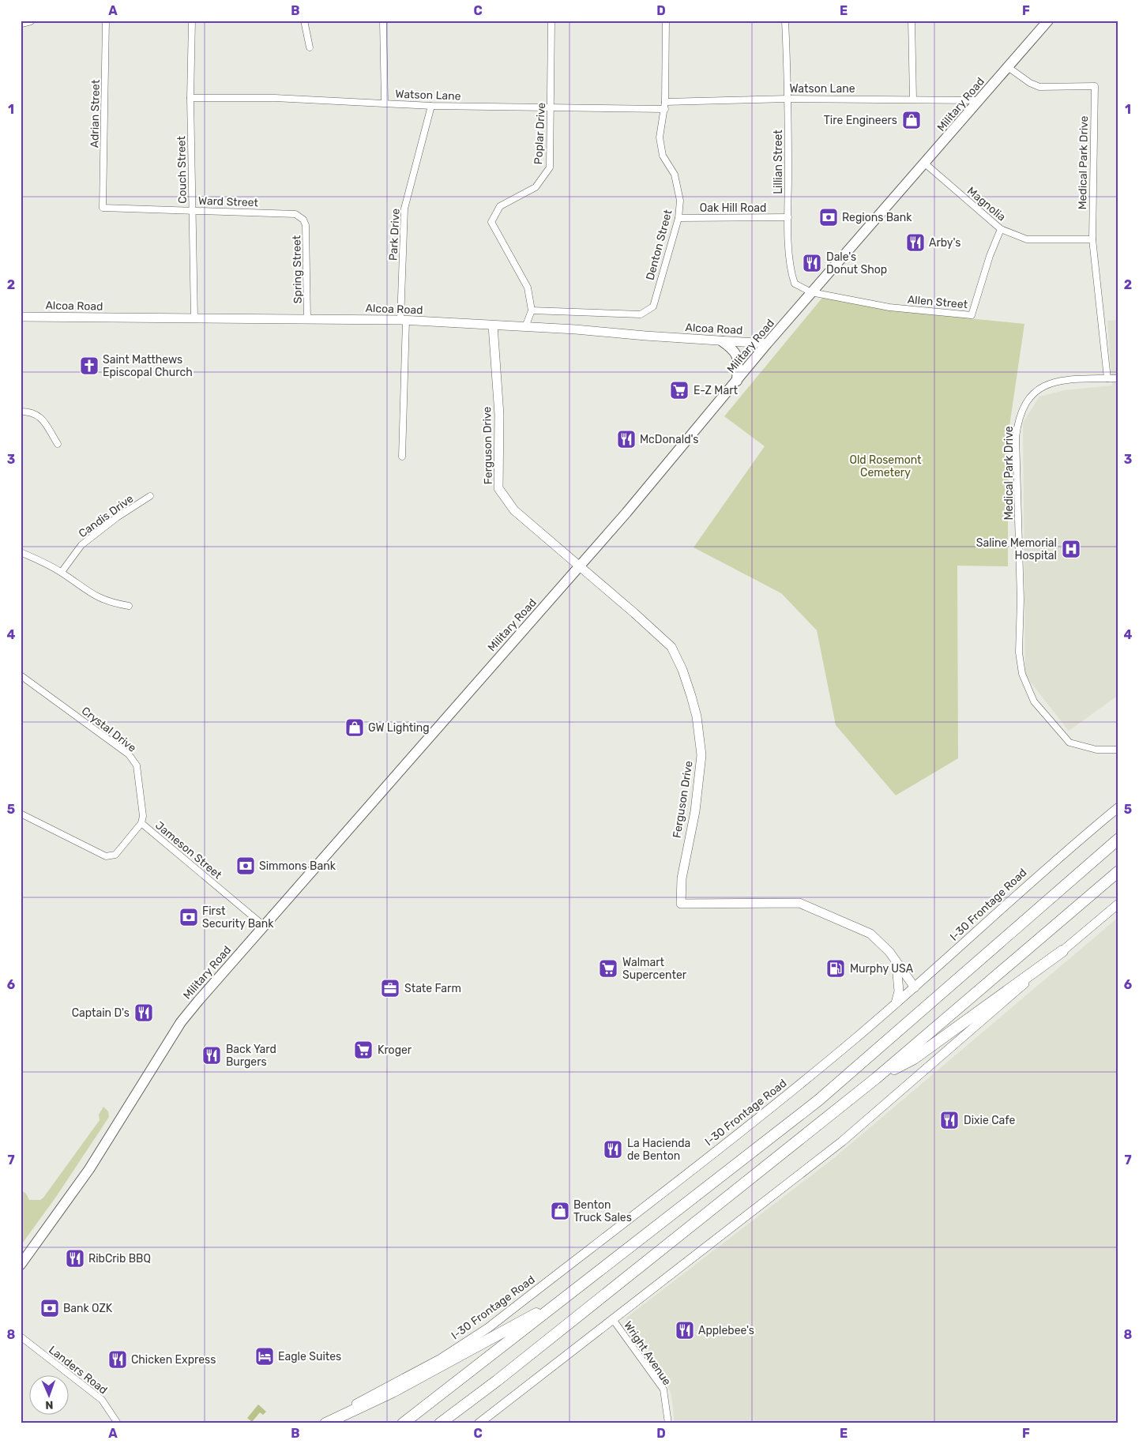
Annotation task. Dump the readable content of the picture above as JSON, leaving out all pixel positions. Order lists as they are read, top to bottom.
{
  "streets": {
    "main road": [
      "Military Road",
      "Alcoa Road",
      "Ferguson Drive",
      "I-30 Frontage Road"
    ],
    "street": [
      "Watson Lane",
      "Adrian Street",
      "Poplar Drive",
      "Lillian Street",
      "Medical Park Drive",
      "Couch Street",
      "Ward Street",
      "Magnolia",
      "Oak Hill Road",
      "Park Drive",
      "Denton Street",
      "Spring Street",
      "Allen Street",
      "Candis Drive",
      "Crystal Drive",
      "Jameson Street",
      "Wright Avenue",
      "Landers Road"
    ]
  },
  "crossings": [
    ["Watson Lane", "Military Road"],
    ["Watson Lane", "Poplar Drive"],
    ["Watson Lane", "Lillian Street"],
    ["Watson Lane", "Couch Street"],
    ["Watson Lane", "Park Drive"],
    ["Watson Lane", "Denton Street"],
    ["Military Road", "Lillian Street"],
    ["Military Road", "Medical Park Drive"],
    ["Military Road", "Magnolia"],
    ["Military Road", "Allen Street"],
    ["Military Road", "Alcoa Road"],
    ["Military Road", "Ferguson Drive"],
    ["Military Road", "Jameson Street"],
    ["Adrian Street", "Ward Street"],
    ["Poplar Drive", "Denton Street"],
    ["Lillian Street", "Oak Hill Road"],
    ["Lillian Street", "Allen Street"],
    ["Medical Park Drive", "Magnolia"],
    ["Couch Street", "Ward Street"],
    ["Couch Street", "Alcoa Road"],
    ["Ward Street", "Spring Street"],
    ["Magnolia", "Allen Street"],
    ["Oak Hill Road", "Denton Street"],
    ["Park Drive", "Alcoa Road"],
    ["Spring Street", "Alcoa Road"],
    ["Alcoa Road", "Ferguson Drive"],
    ["Ferguson Drive", "I-30 Frontage Road"],
    ["Crystal Drive", "Jameson Street"]
  ],
  "parks": ["Old Rosemont Cemetery"],
  "places": {
    "shop": ["Tire Engineers", "GW Lighting", "Benton Truck Sales"],
    "bank": [
      "Regions Bank",
      "Simmons Bank",
      "First Security Bank",
      "Bank OZK"
    ],
    "restaurant": [
      "Arby's",
      "Dale's Donut Shop",
      "McDonald's",
      "Captain D's",
      "Back Yard Burgers",
      "Dixie Cafe",
      "La Hacienda de Benton",
      "RibCrib BBQ",
      "Applebee's",
      "Chicken Express"
    ],
    "church": ["Saint Matthews Episcopal Church"],
    "supermarket": ["E-Z Mart", "Walmart Supercenter", "Kroger"],
    "hospital": ["Saline Memorial Hospital"],
    "fuel station": ["Murphy USA"],
    "office": ["State Farm"],
    "hotel": ["Eagle Suites"]
  },
  "north": "bottom",
  "grid": {
    "columns": [
      "A",
      "B",
      "C",
      "D",
      "E",
      "F"
    ],
    "rows": [
      "1",
      "2",
      "3",
      "4",
      "5",
      "6",
      "7",
      "8"
    ]
  }
}
